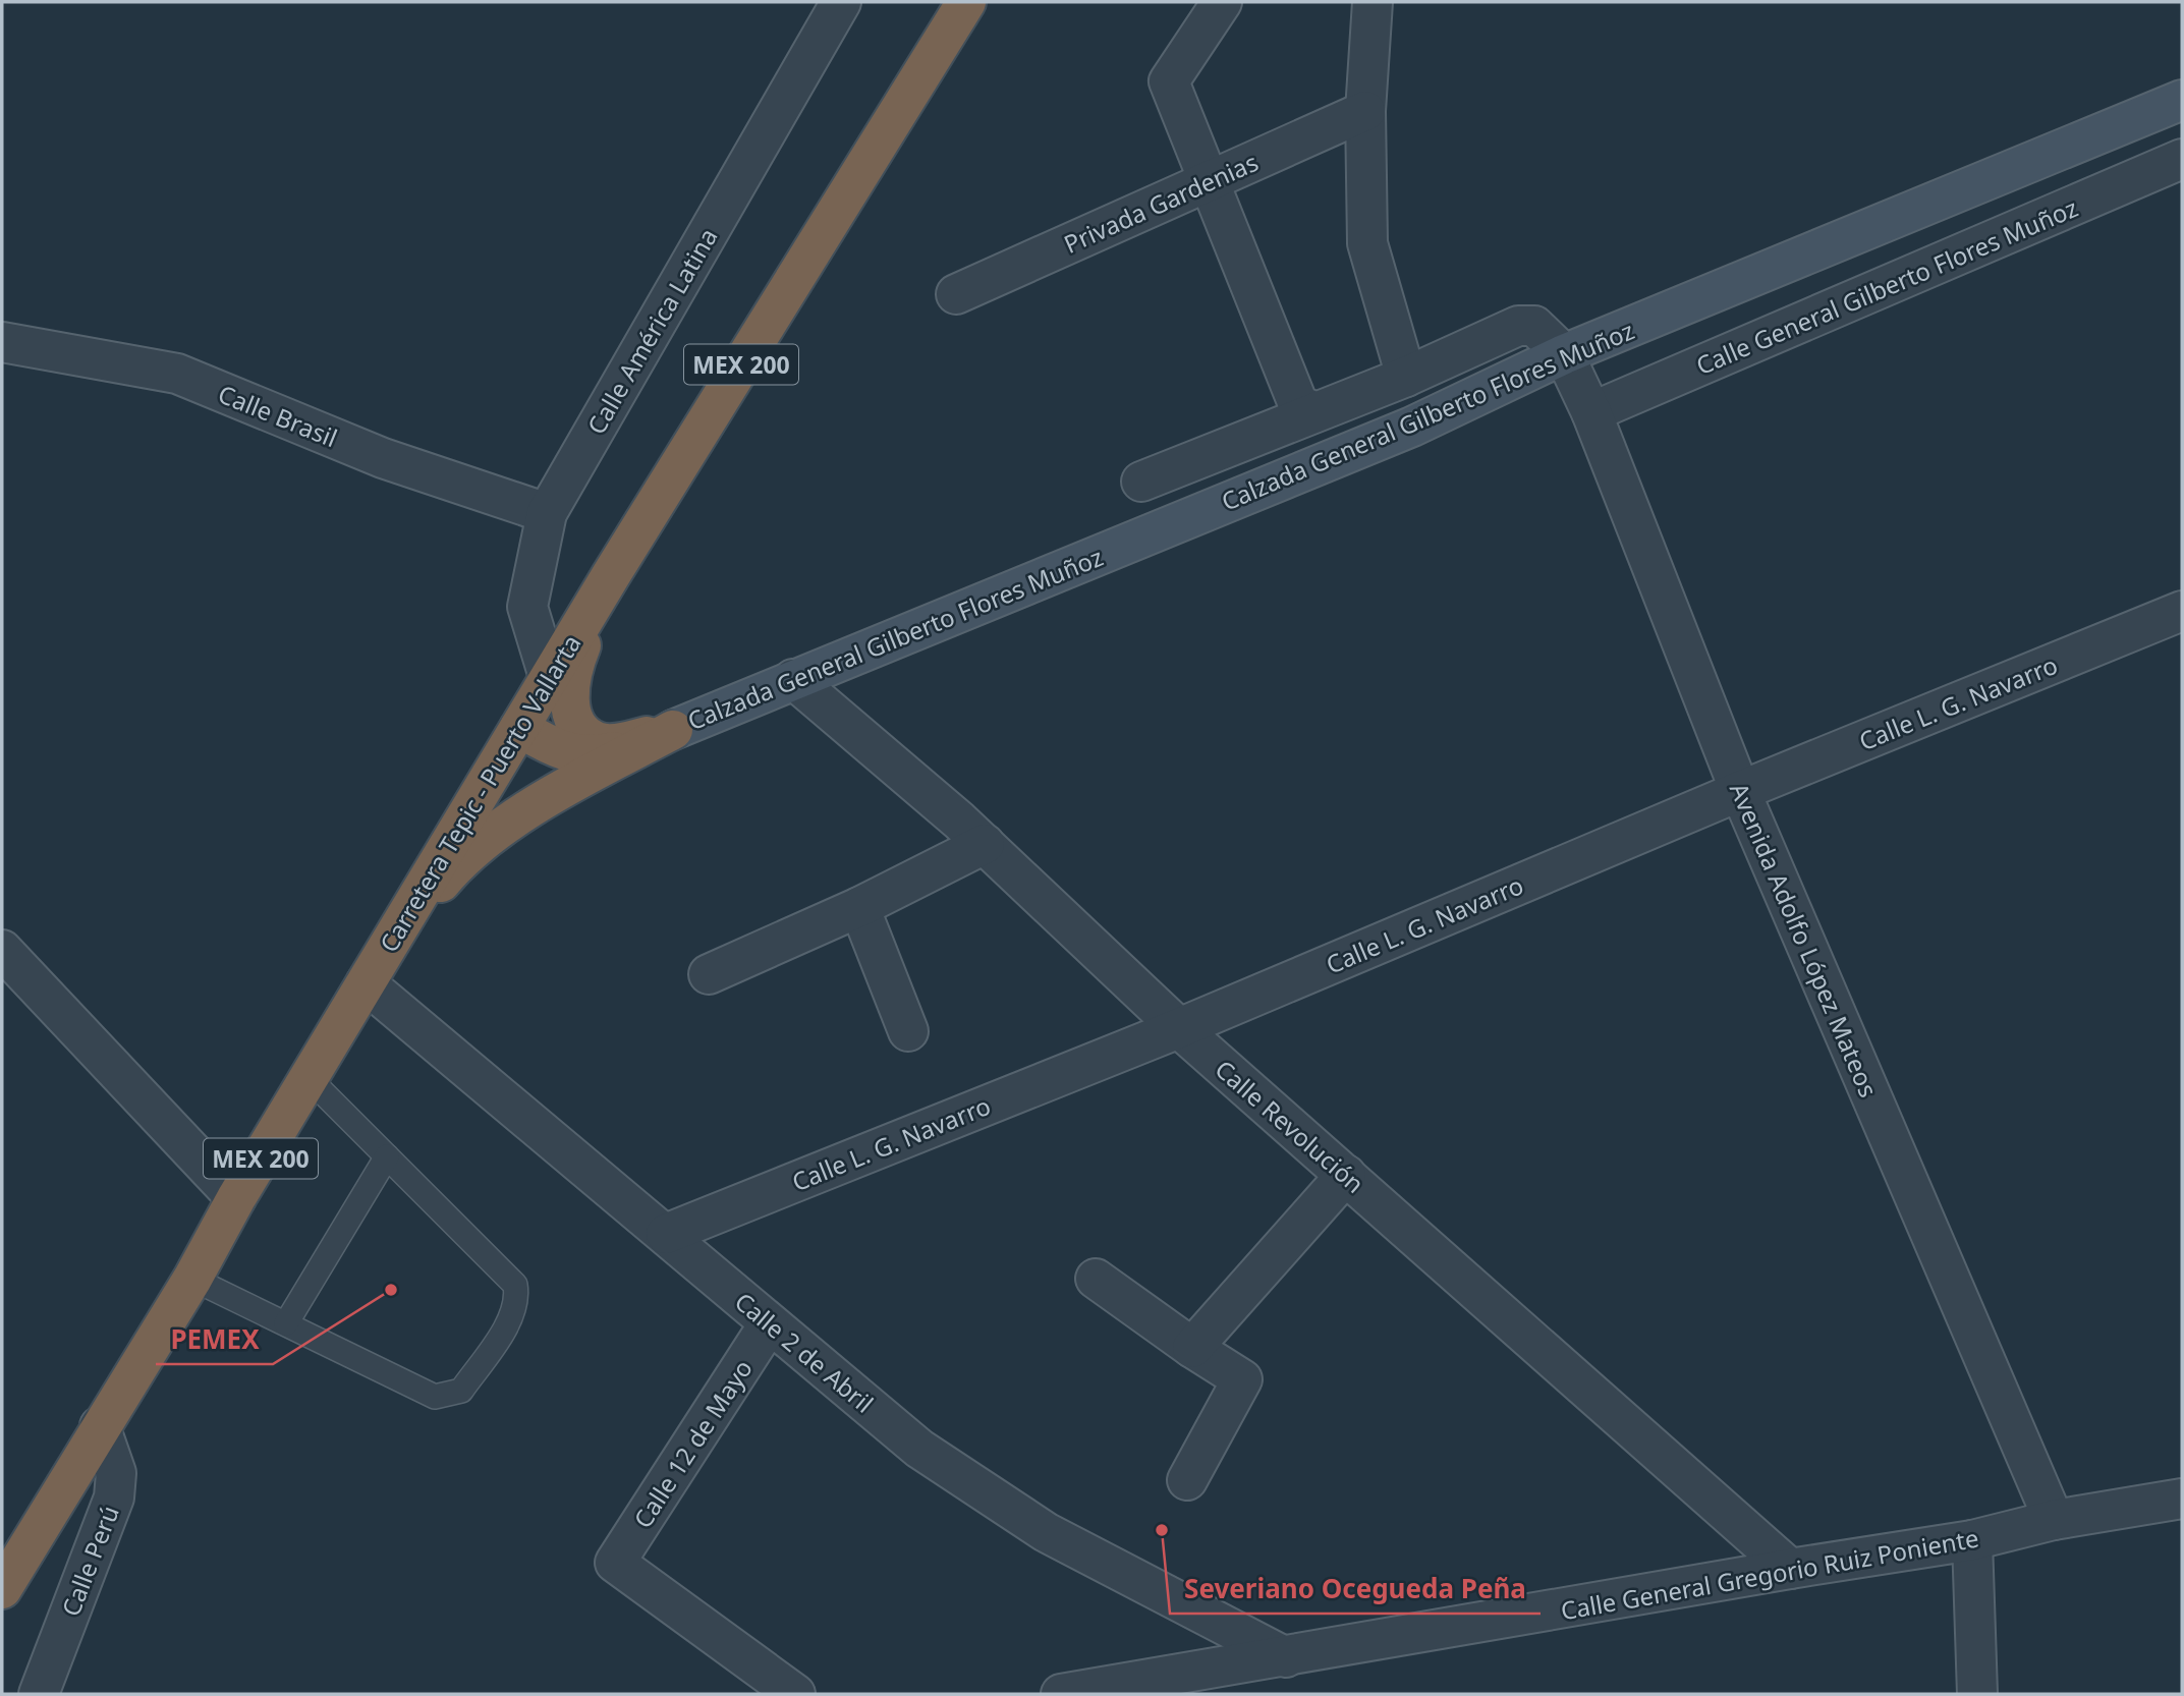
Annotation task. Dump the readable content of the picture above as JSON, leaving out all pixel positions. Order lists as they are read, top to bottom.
{
  "streets": {
    "highway": ["MEX 200", "Carretera Tepic - Puerto Vallarta"],
    "main road": ["Calzada General Gilberto Flores Muñoz"],
    "street": [
      "Privada Gardenias",
      "Calle General Gilberto Flores Muñoz",
      "Calle América Latina",
      "Calle Brasil",
      "Calle L. G. Navarro",
      "Avenida Adolfo López Mateos",
      "Calle Revolución",
      "Calle 2 de Abril",
      "Calle 12 de Mayo",
      "Calle Perú",
      "Calle General Gregorio Ruiz Poniente"
    ]
  },
  "crossings": [
    ["Calle General Gilberto Flores Muñoz", "Avenida Adolfo López Mateos"],
    ["Calle América Latina", "Calle Brasil"],
    ["Calle América Latina", "Carretera Tepic - Puerto Vallarta"],
    ["Calzada General Gilberto Flores Muñoz", "Avenida Adolfo López Mateos"],
    ["Calzada General Gilberto Flores Muñoz", "Calle Revolución"],
    ["Calle L. G. Navarro", "Avenida Adolfo López Mateos"],
    ["Calle L. G. Navarro", "Calle Revolución"],
    ["Calle L. G. Navarro", "Calle 2 de Abril"],
    ["Carretera Tepic - Puerto Vallarta", "Calle 2 de Abril"],
    ["Carretera Tepic - Puerto Vallarta", "Calle Perú"],
    ["Avenida Adolfo López Mateos", "Calle General Gregorio Ruiz Poniente"],
    ["Calle Revolución", "Calle General Gregorio Ruiz Poniente"],
    ["Calle 2 de Abril", "Calle 12 de Mayo"],
    ["Calle 2 de Abril", "Calle General Gregorio Ruiz Poniente"]
  ],
  "places": ["PEMEX", "Severiano Ocegueda Peña"]
}
